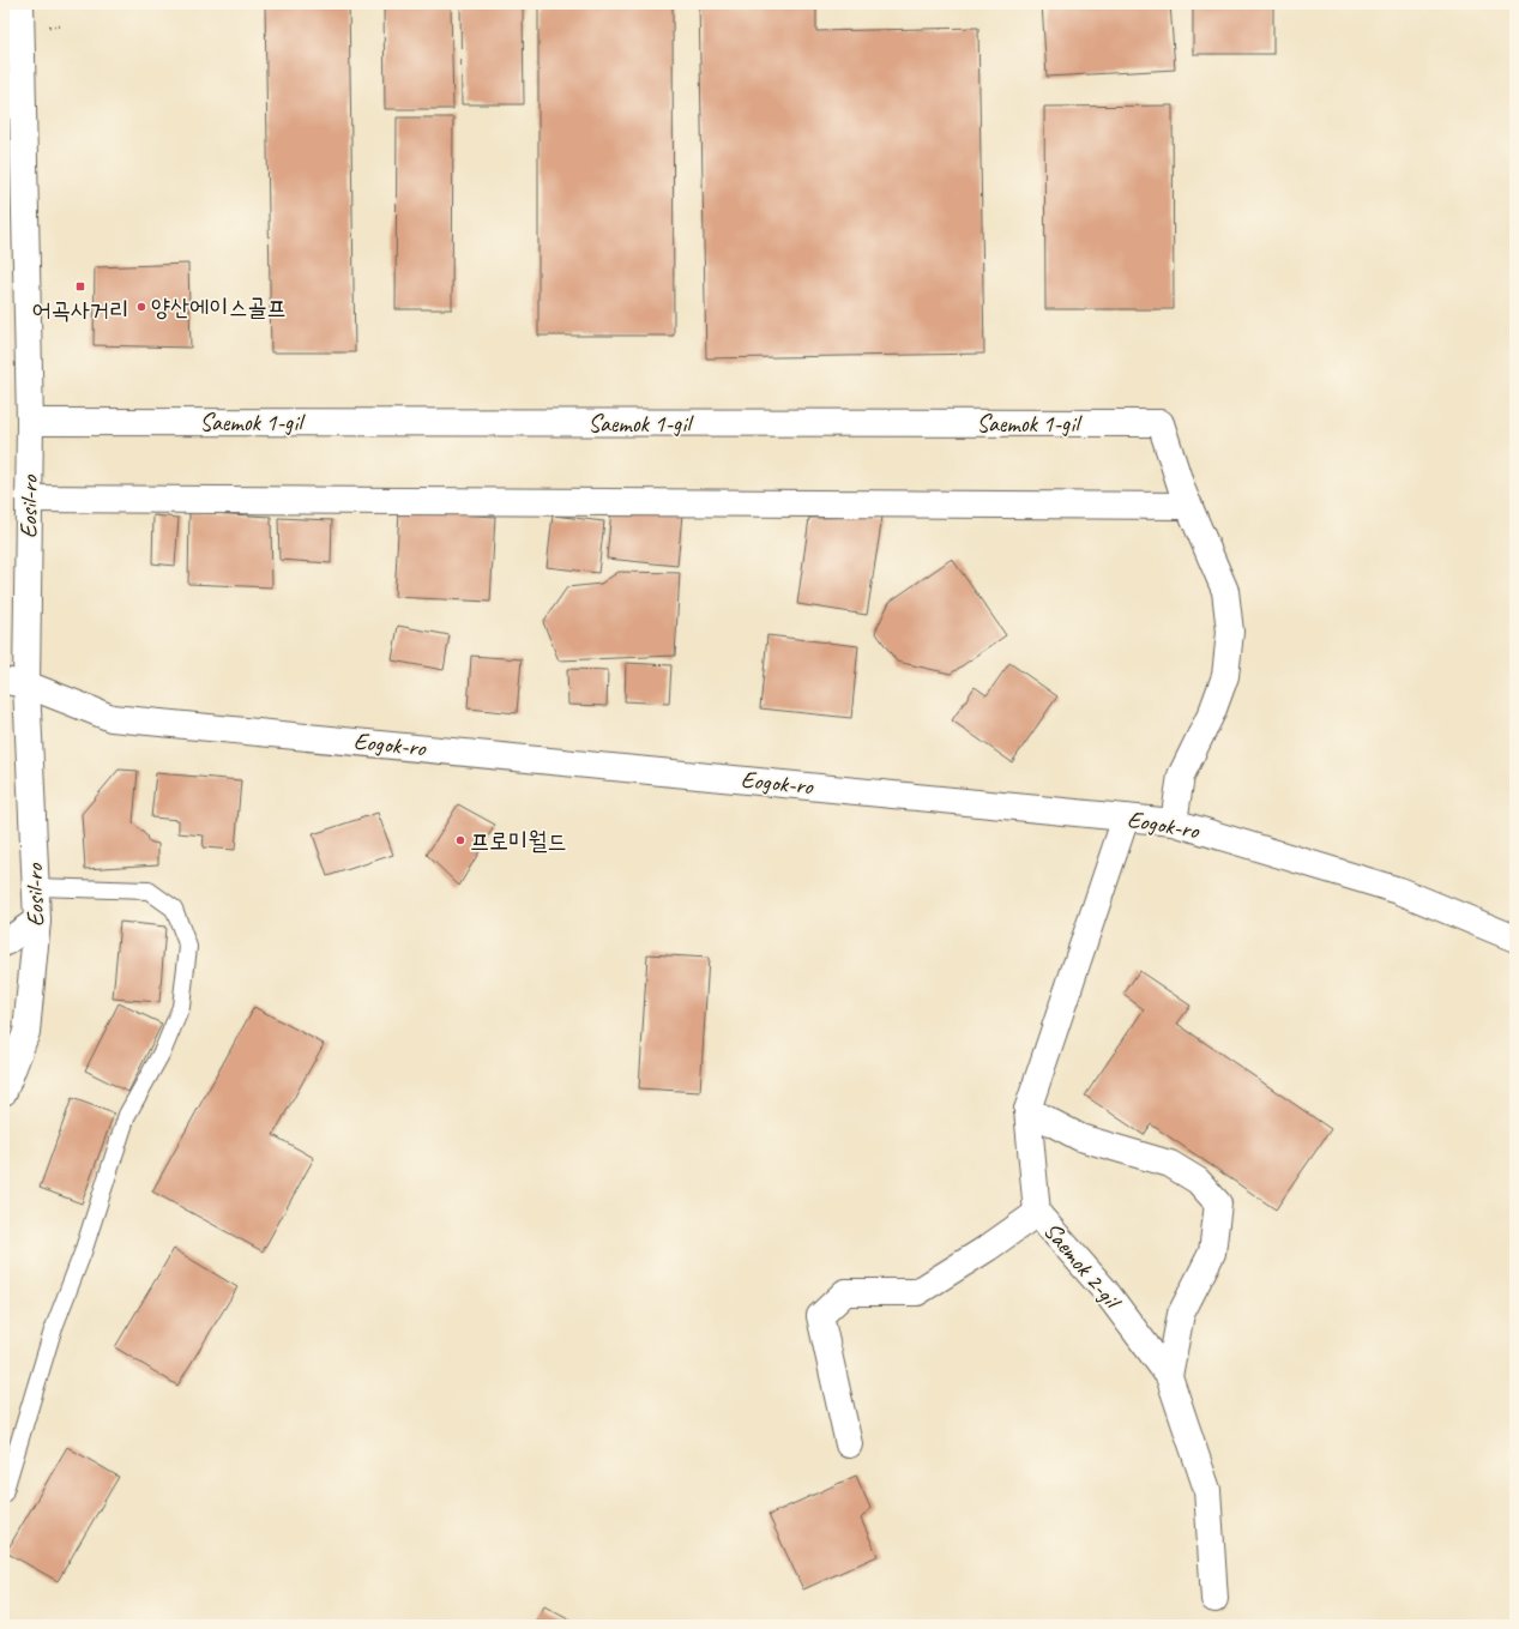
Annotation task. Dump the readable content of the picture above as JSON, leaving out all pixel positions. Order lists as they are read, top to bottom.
{
  "streets": {
    "street": [
      "Saemok 1-gil",
      "Eosil-ro",
      "Eogok-ro",
      "Saemok 2-gil"
    ]
  },
  "crossings": [
    ["Saemok 1-gil", "Eosil-ro"],
    ["Saemok 1-gil", "Eogok-ro"],
    ["Eosil-ro", "Eogok-ro"],
    ["Eogok-ro", "Saemok 2-gil"]
  ],
  "places": {
    "transit": ["어곡사거리"],
    "other": ["양산에이스골프", "프로미월드"]
  }
}
